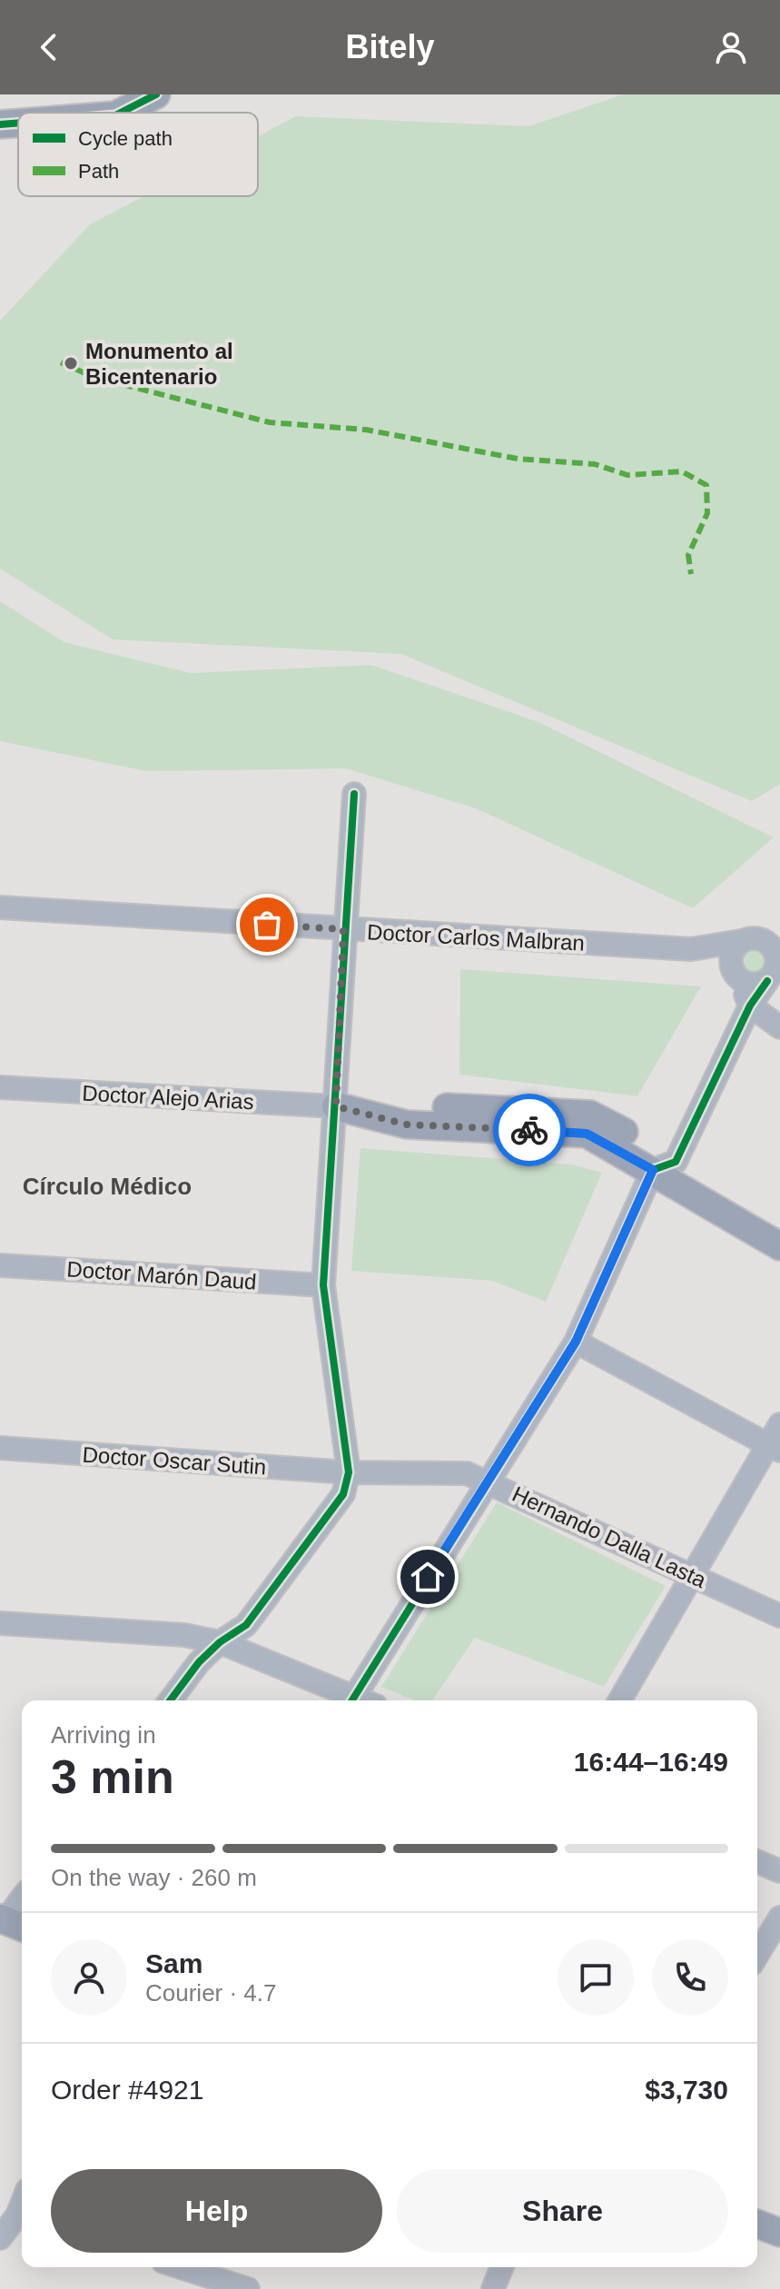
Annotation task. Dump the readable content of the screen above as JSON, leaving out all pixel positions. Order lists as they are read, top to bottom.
{
  "streets": {
    "street": [
      "Doctor Carlos Malbran",
      "Doctor Alejo Arias",
      "Doctor Marón Daud",
      "Doctor Oscar Sutin",
      "Hernando Dalla Lasta"
    ]
  },
  "crossings": [
    ["Doctor Oscar Sutin", "Hernando Dalla Lasta"]
  ],
  "districts": ["Círculo Médico"],
  "places": ["Monumento al Bicentenario"],
  "legend": ["Cycle path", "Path"],
  "page": {
    "header": "Bitely",
    "heading": ["3 min", "Arriving in", "16:44–16:49"],
    "panel": [
      "Sam",
      "Courier · 4.7",
      "Order #4921",
      "$3,730"
    ],
    "bar": "On the way · 260 m",
    "buttons": ["Help", "Share"]
  }
}
